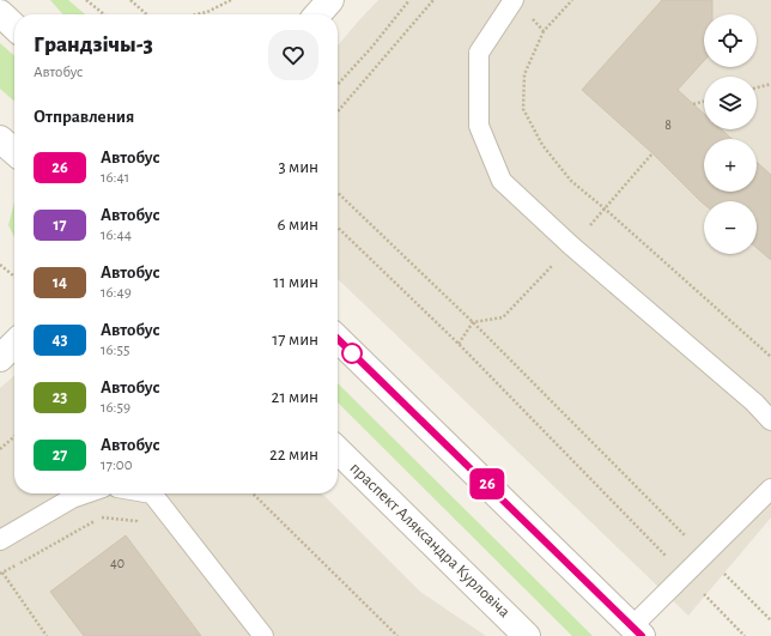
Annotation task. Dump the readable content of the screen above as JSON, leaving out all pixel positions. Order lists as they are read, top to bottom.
{
  "streets": {
    "street": ["праспект Аляксандра Курловіча"]
  },
  "lines": ["bus line 26"],
  "house_numbers": ["8", "40"],
  "page": {
    "on_map": "26",
    "map_buttons": ["+", "−"],
    "heading": [
      ["Грандзічы-3", "Автобус"],
      "Отправления"
    ],
    "list": [
      {
        "mark": "26",
        "name": "Автобус",
        "note": "16:41",
        "value": "3 мин"
      },
      {
        "mark": "17",
        "name": "Автобус",
        "note": "16:44",
        "value": "6 мин"
      },
      {
        "mark": "14",
        "name": "Автобус",
        "note": "16:49",
        "value": "11 мин"
      },
      {
        "mark": "43",
        "name": "Автобус",
        "note": "16:55",
        "value": "17 мин"
      },
      {
        "mark": "23",
        "name": "Автобус",
        "note": "16:59",
        "value": "21 мин"
      },
      {
        "mark": "27",
        "name": "Автобус",
        "note": "17:00",
        "value": "22 мин"
      }
    ]
  }
}
